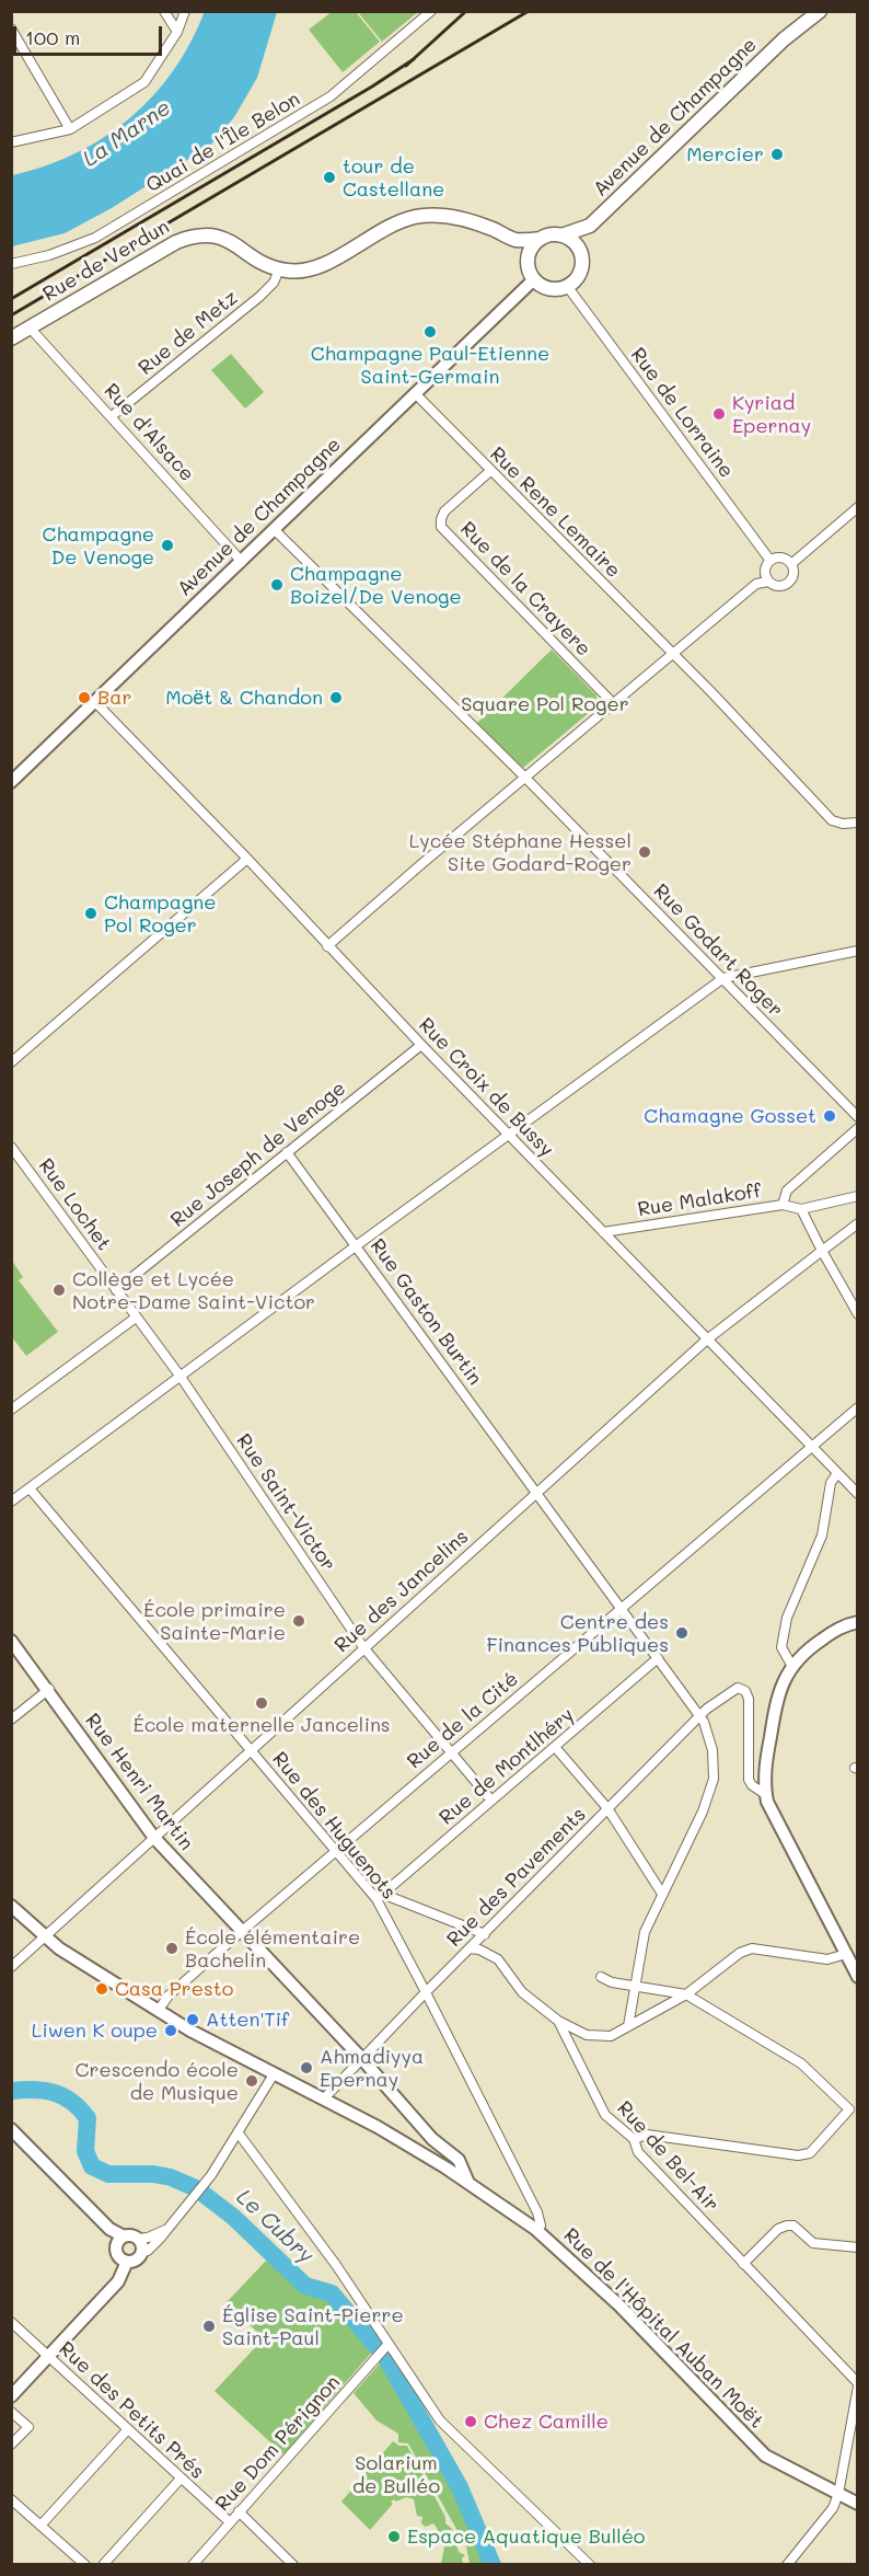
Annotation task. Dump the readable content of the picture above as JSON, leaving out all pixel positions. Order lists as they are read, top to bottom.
{
  "streets": {
    "main road": [
      "Avenue de Champagne",
      "Rue de Verdun",
      "Rue Henri Martin",
      "Rue de l'Hôpital Auban Moët"
    ],
    "street": [
      "Quai de l'Île Belon",
      "Rue de Metz",
      "Rue de Lorraine",
      "Rue d'Alsace",
      "Rue Rene Lemaire",
      "Rue de la Crayere",
      "Rue Godart Roger",
      "Rue Croix de Bussy",
      "Rue Joseph de Venoge",
      "Rue Malakoff",
      "Rue Lochet",
      "Rue Gaston Burtin",
      "Rue Saint-Victor",
      "Rue des Jancelins",
      "Rue de la Cité",
      "Rue de Montlhéry",
      "Rue des Huguenots",
      "Rue des Pavements",
      "Rue de Bel-Air",
      "Rue des Petits Prés",
      "Rue Dom Pérignon"
    ]
  },
  "crossings": [
    ["Avenue de Champagne", "Rue de Verdun"],
    ["Avenue de Champagne", "Rue de Lorraine"],
    ["Avenue de Champagne", "Rue d'Alsace"],
    ["Avenue de Champagne", "Rue Rene Lemaire"],
    ["Avenue de Champagne", "Rue Godart Roger"],
    ["Avenue de Champagne", "Rue Croix de Bussy"],
    ["Rue de Verdun", "Rue de Metz"],
    ["Rue de Verdun", "Rue de Lorraine"],
    ["Rue de Verdun", "Rue d'Alsace"],
    ["Rue de Metz", "Rue d'Alsace"],
    ["Rue Rene Lemaire", "Rue de la Crayere"],
    ["Rue Croix de Bussy", "Rue Joseph de Venoge"],
    ["Rue Croix de Bussy", "Rue Malakoff"],
    ["Rue Croix de Bussy", "Rue des Jancelins"],
    ["Rue Croix de Bussy", "Rue de la Cité"],
    ["Rue Joseph de Venoge", "Rue Lochet"],
    ["Rue Joseph de Venoge", "Rue Gaston Burtin"],
    ["Rue Lochet", "Rue Saint-Victor"],
    ["Rue Gaston Burtin", "Rue des Jancelins"],
    ["Rue Gaston Burtin", "Rue de la Cité"],
    ["Rue Gaston Burtin", "Rue de Montlhéry"],
    ["Rue Gaston Burtin", "Rue des Pavements"],
    ["Rue Saint-Victor", "Rue des Jancelins"],
    ["Rue Saint-Victor", "Rue de la Cité"],
    ["Rue Saint-Victor", "Rue de Montlhéry"],
    ["Rue des Jancelins", "Rue Henri Martin"],
    ["Rue des Jancelins", "Rue des Huguenots"],
    ["Rue des Jancelins", "Rue de l'Hôpital Auban Moët"],
    ["Rue de la Cité", "Rue Henri Martin"],
    ["Rue de la Cité", "Rue des Huguenots"],
    ["Rue de la Cité", "Rue de l'Hôpital Auban Moët"],
    ["Rue de Montlhéry", "Rue des Huguenots"],
    ["Rue Henri Martin", "Rue des Pavements"],
    ["Rue Henri Martin", "Rue de l'Hôpital Auban Moët"],
    ["Rue des Huguenots", "Rue des Pavements"],
    ["Rue des Huguenots", "Rue de l'Hôpital Auban Moët"],
    ["Rue des Pavements", "Rue de Bel-Air"],
    ["Rue des Pavements", "Rue de l'Hôpital Auban Moët"],
    ["Rue des Petits Prés", "Rue Dom Pérignon"]
  ],
  "water": ["La Marne", "Le Cubry"],
  "parks": ["Square Pol Roger", "Solarium de Bulléo"],
  "places": [
    "Mercier",
    "tour de Castellane",
    "Champagne Paul-Etienne Saint-Germain",
    "Kyriad Epernay",
    "Champagne De Venoge",
    "Champagne Boizel/De Venoge",
    "Bar",
    "Moёt & Chandon",
    "Lycée Stéphane Hessel Site Godard-Roger",
    "Champagne Pol Roger",
    "Chamagne Gosset",
    "Collège et Lycée Notre-Dame Saint-Victor",
    "École primaire Sainte-Marie",
    "Centre des Finances Publiques",
    "École maternelle Jancelins",
    "École élémentaire Bachelin",
    "Casa Presto",
    "Atten'Tif",
    "Liwen K oupe",
    "Ahmadiyya Epernay",
    "Crescendo école de Musique",
    "Église Saint-Pierre Saint-Paul",
    "Chez Camille",
    "Espace Aquatique Bulléo"
  ],
  "scale_bar": "100 m"
}
